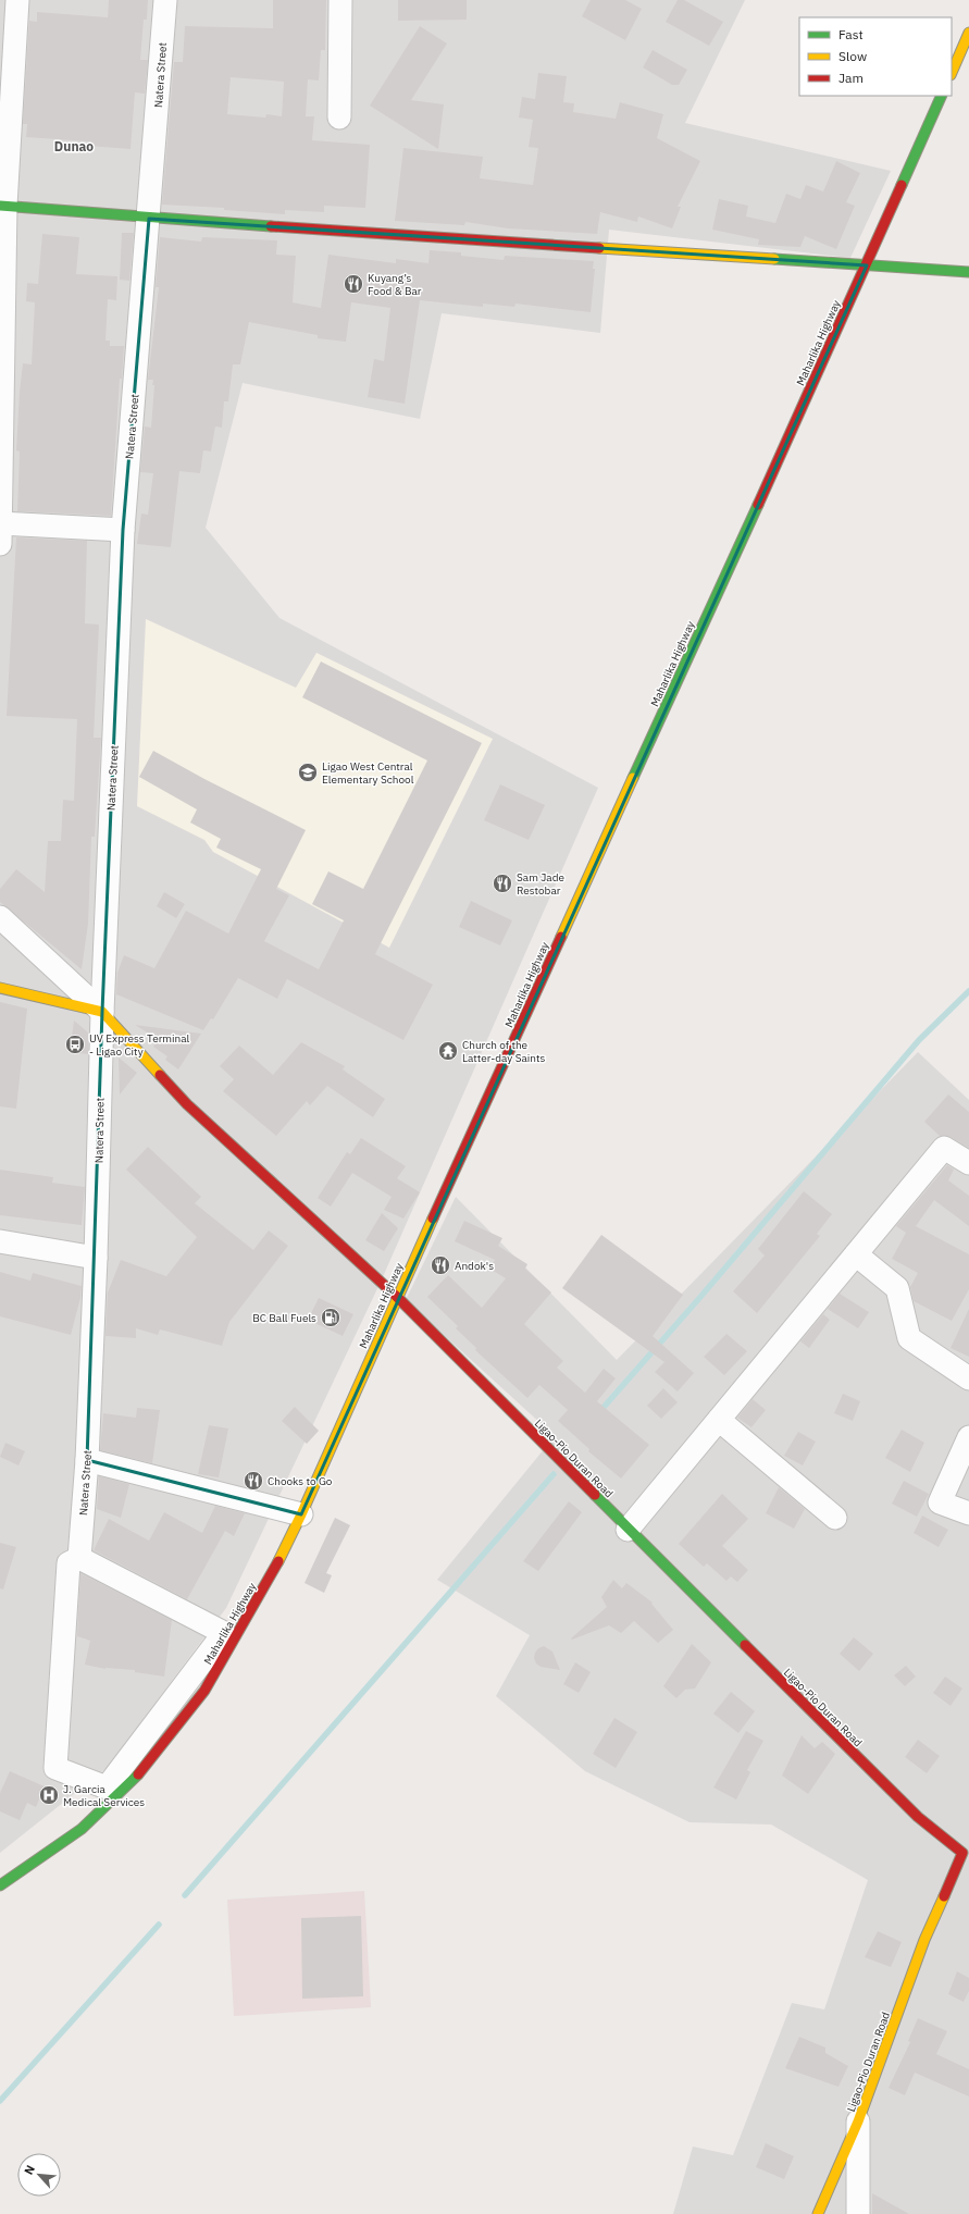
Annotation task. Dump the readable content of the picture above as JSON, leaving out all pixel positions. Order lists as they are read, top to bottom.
{
  "streets": {
    "main road": ["Maharlika Highway", "Ligao-Pio Duran Road"],
    "street": ["Natera Street"]
  },
  "crossings": [
    ["Natera Street", "Ligao-Pio Duran Road"],
    ["Maharlika Highway", "Ligao-Pio Duran Road"]
  ],
  "districts": ["Dunao"],
  "places": {
    "restaurant": [
      "Kuyang’s Food & Bar",
      "Sam Jade Restobar",
      "Andok's",
      "Chooks to Go"
    ],
    "school or university": ["Ligao West Central Elementary School"],
    "bus stop": ["UV Express Terminal - Ligao City"],
    "temple": ["Church of the Latter-day Saints"],
    "fuel station": ["BC Ball Fuels"],
    "hospital": ["J. Garcia Medical Services"]
  },
  "legend": ["Fast", "Slow", "Jam"],
  "north": "top left"
}
